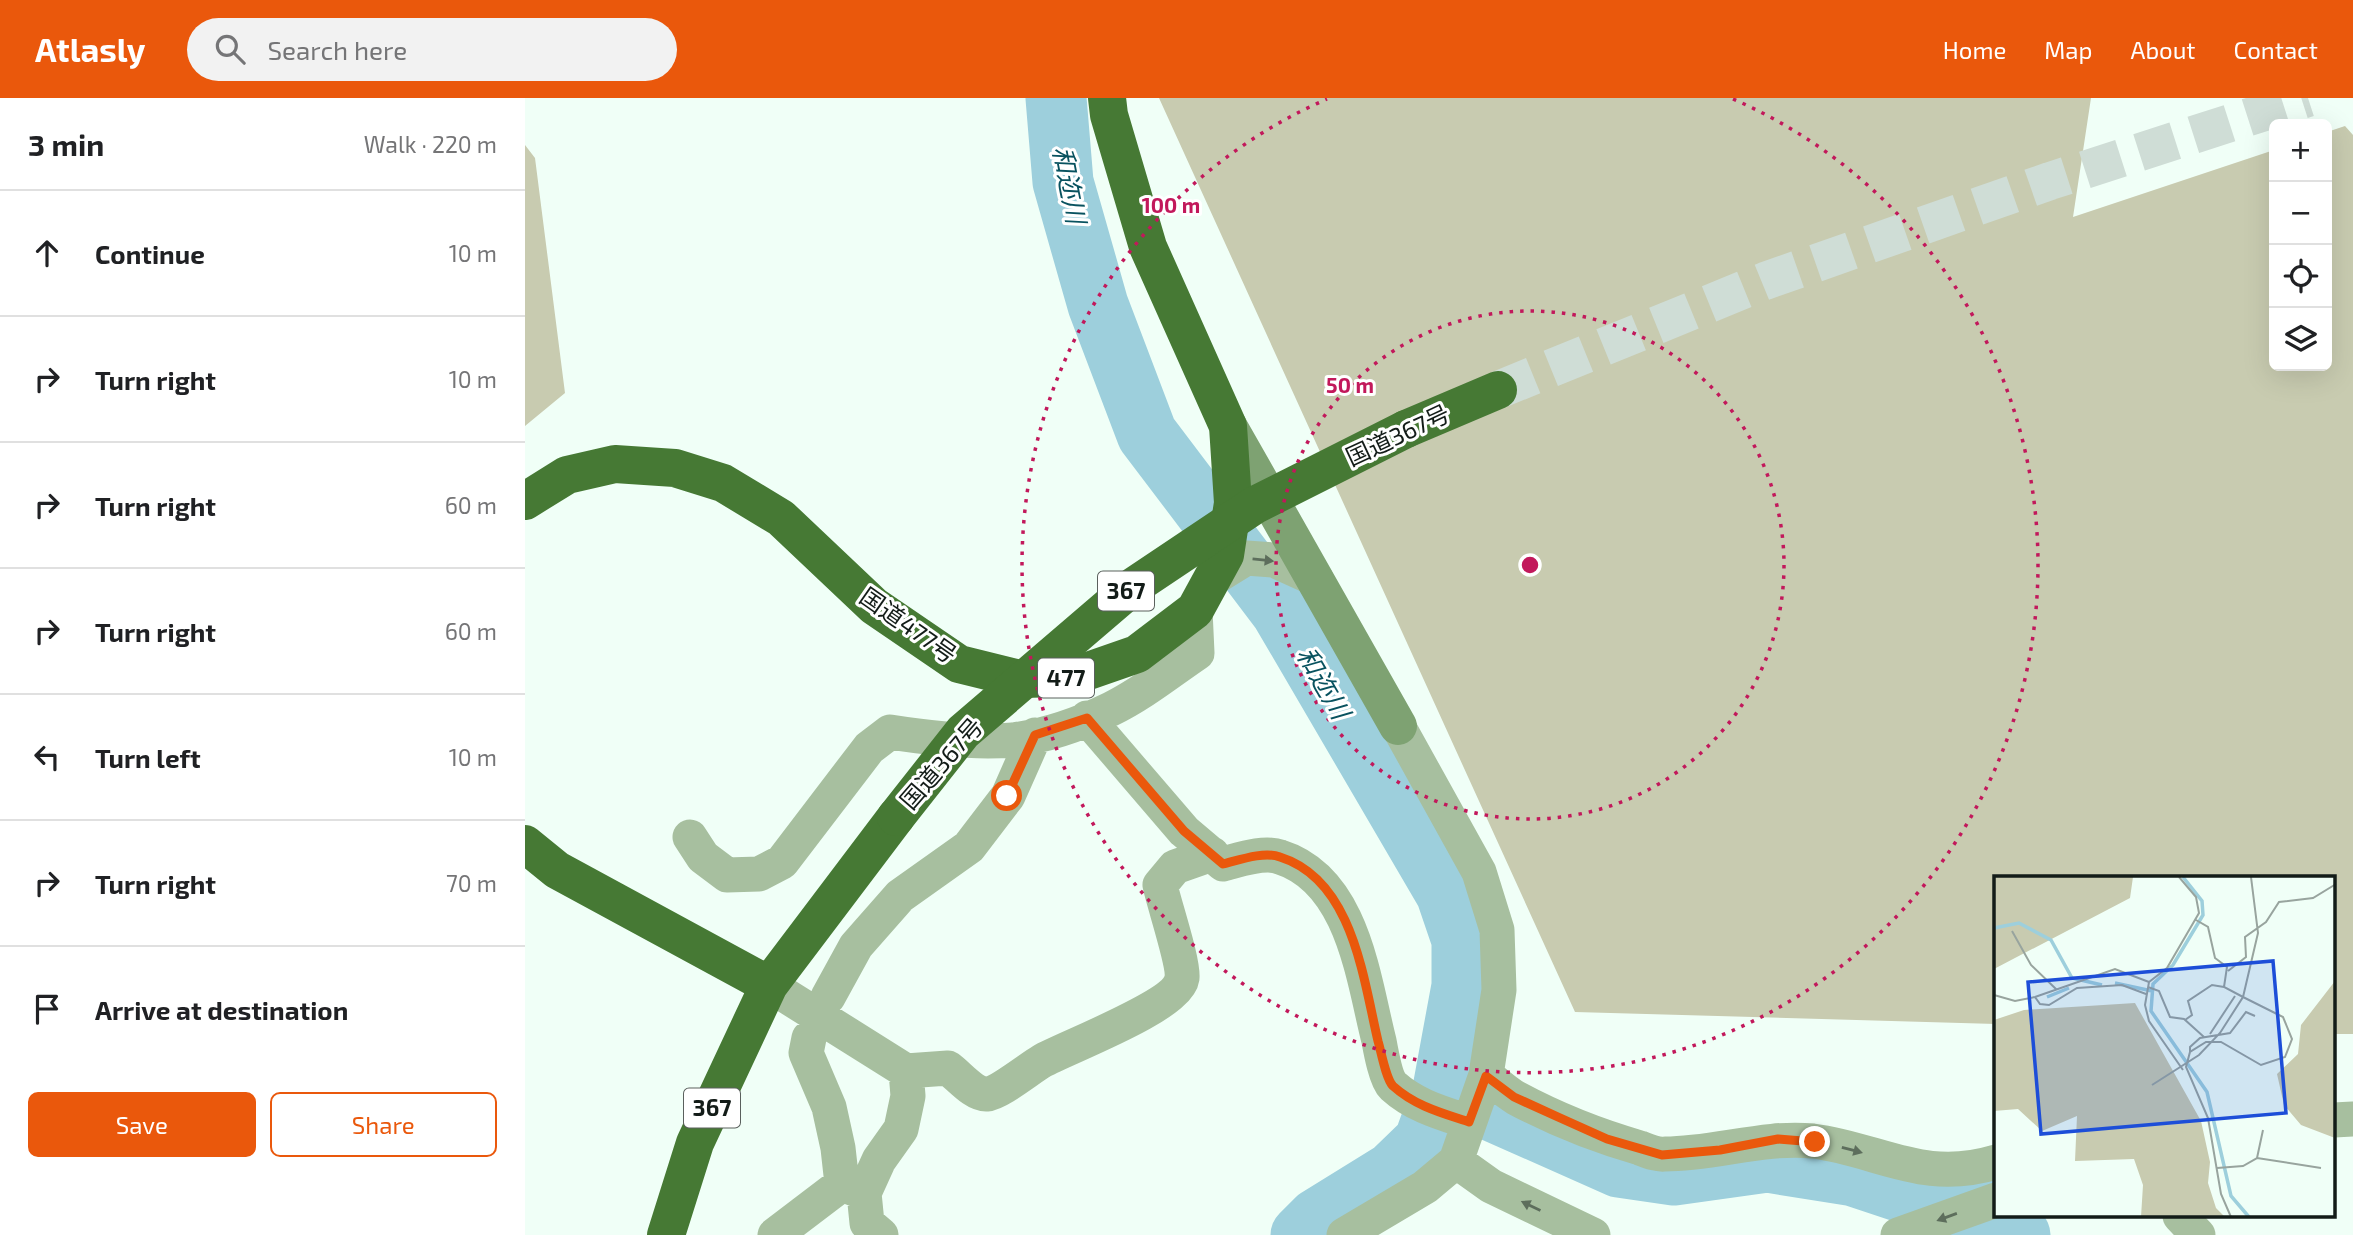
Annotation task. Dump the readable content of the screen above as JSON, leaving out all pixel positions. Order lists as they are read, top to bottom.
{
  "streets": {
    "highway": [
      "国道367号",
      "367",
      "国道477号",
      "477"
    ]
  },
  "water": ["和迩川"],
  "page": {
    "header": "Atlasly",
    "search": "Search here",
    "nav": [
      "Home",
      "Map",
      "About",
      "Contact"
    ],
    "heading": ["3 min", "Walk · 220 m"],
    "map_buttons": ["+", "−"],
    "list": [
      ["Continue", "10 m"],
      ["Turn right", "10 m"],
      ["Turn right", "60 m"],
      ["Turn right", "60 m"],
      ["Turn left", "10 m"],
      ["Turn right", "70 m"],
      "Arrive at destination"
    ],
    "buttons": ["Save", "Share"]
  },
  "rings": ["100 m", "50 m"]
}
